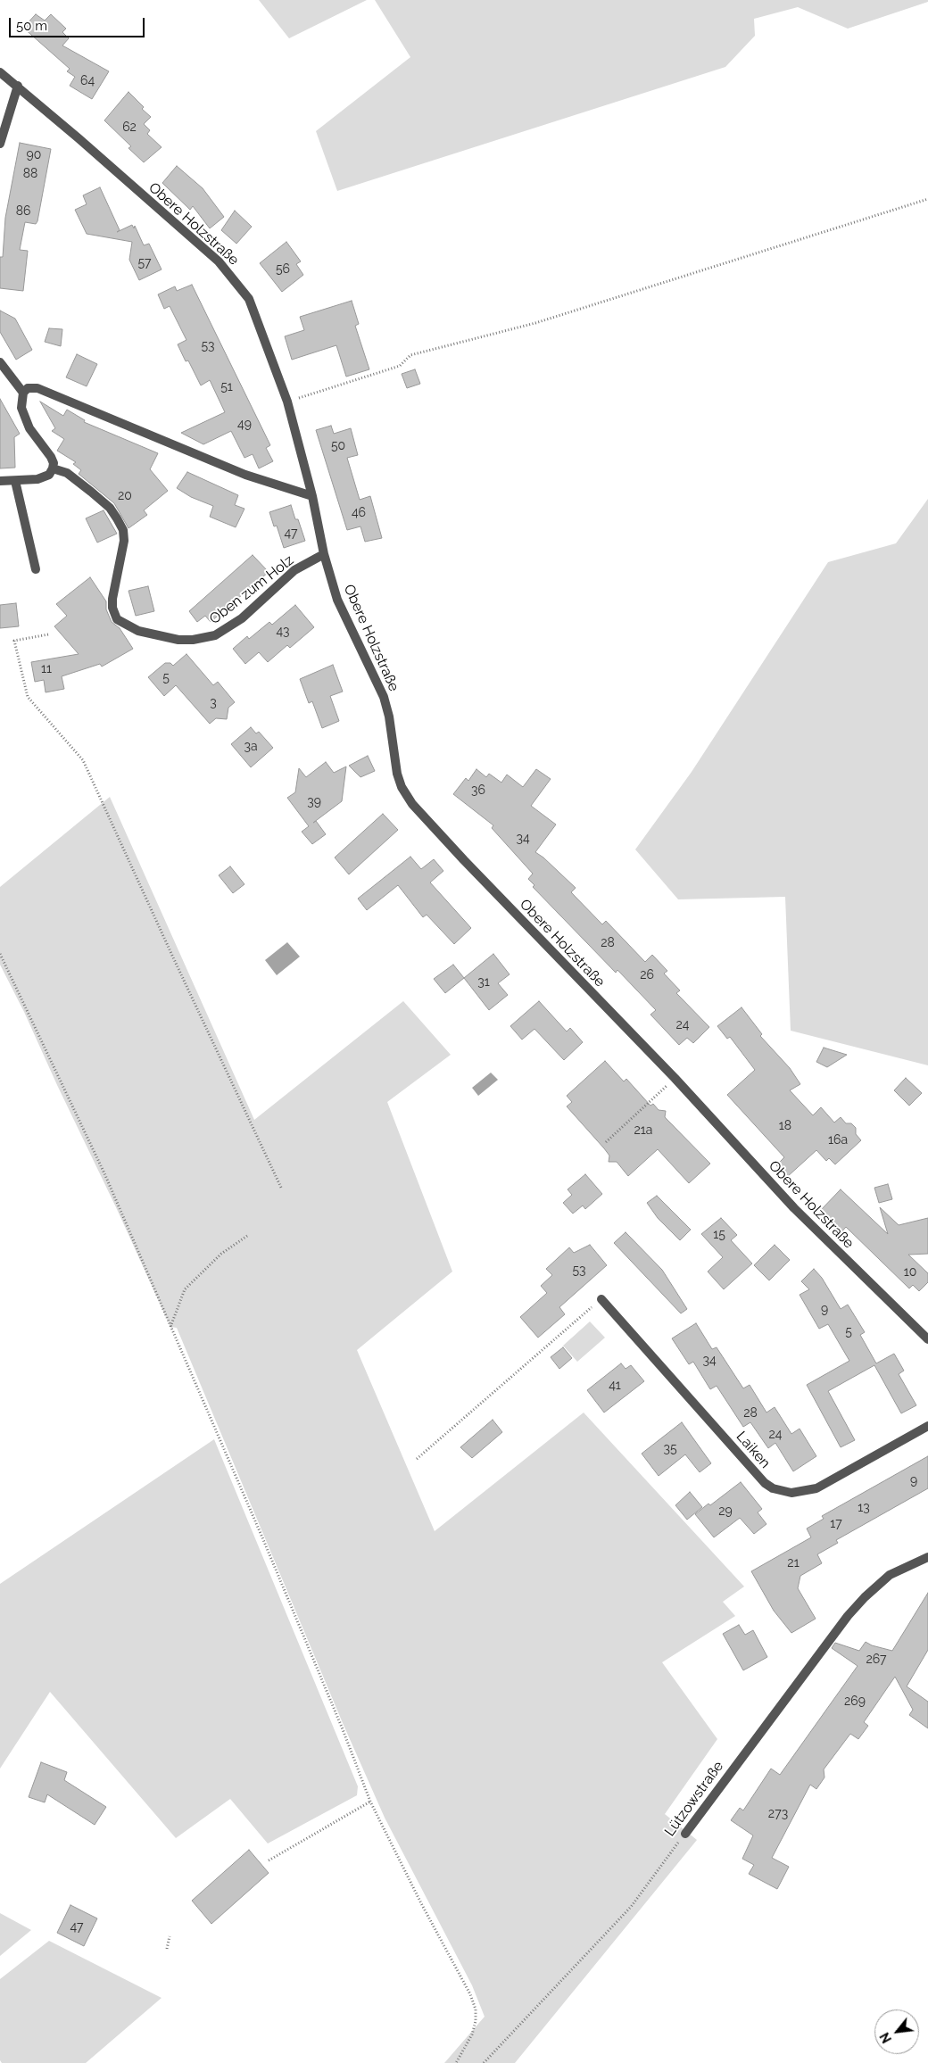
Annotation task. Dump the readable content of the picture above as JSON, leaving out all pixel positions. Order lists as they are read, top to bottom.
{
  "streets": {
    "street": [
      "Obere Holzstraße",
      "Oben zum Holz",
      "Laiken",
      "Lützowstraße"
    ]
  },
  "crossings": [
    ["Obere Holzstraße", "Oben zum Holz"]
  ],
  "house_numbers": [
    "64",
    "62",
    "90",
    "88",
    "86",
    "57",
    "56",
    "53",
    "51",
    "49",
    "50",
    "20",
    "46",
    "47",
    "43",
    "11",
    "5",
    "3",
    "3a",
    "36",
    "39",
    "34",
    "28",
    "26",
    "31",
    "24",
    "18",
    "21a",
    "16a",
    "15",
    "53",
    "10",
    "9",
    "5",
    "34",
    "41",
    "28",
    "24",
    "35",
    "9",
    "13",
    "29",
    "17",
    "21",
    "267",
    "269",
    "273",
    "47"
  ],
  "scale_bar": "50 m",
  "north": "bottom left"
}
